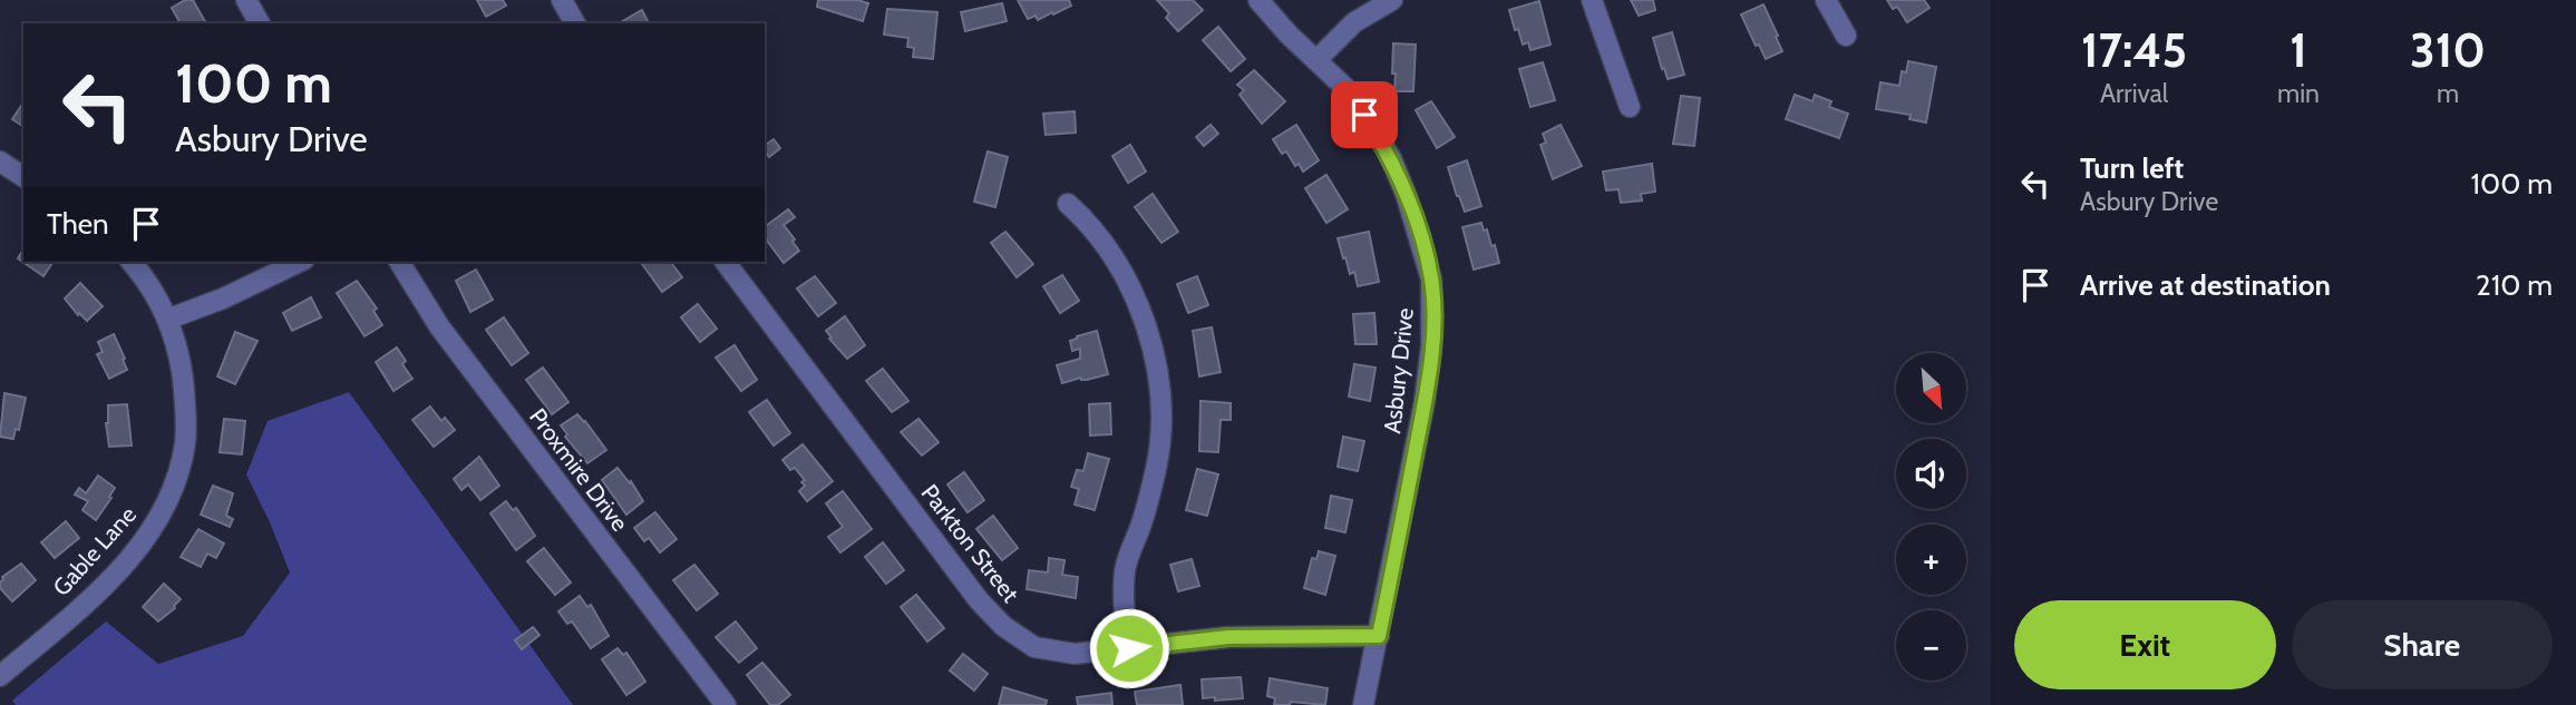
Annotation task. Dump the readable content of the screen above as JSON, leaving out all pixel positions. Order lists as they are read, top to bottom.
{
  "streets": {
    "street": [
      "Asbury Drive",
      "Proxmire Drive",
      "Parkton Street",
      "Gable Lane"
    ]
  },
  "crossings": [
    ["Asbury Drive", "Parkton Street"]
  ],
  "north": "bottom right",
  "page": {
    "eta": [
      "17:45",
      "Arrival",
      "1",
      "min",
      "310",
      "m"
    ],
    "turn": ["100 m", "Asbury Drive"],
    "list": [
      {
        "name": "Turn left",
        "note": "Asbury Drive",
        "value": "100 m"
      },
      {
        "name": "Arrive at destination",
        "value": "210 m"
      }
    ],
    "then": "Then",
    "map_buttons": ["+", "−"],
    "buttons": ["Exit", "Share"]
  }
}
